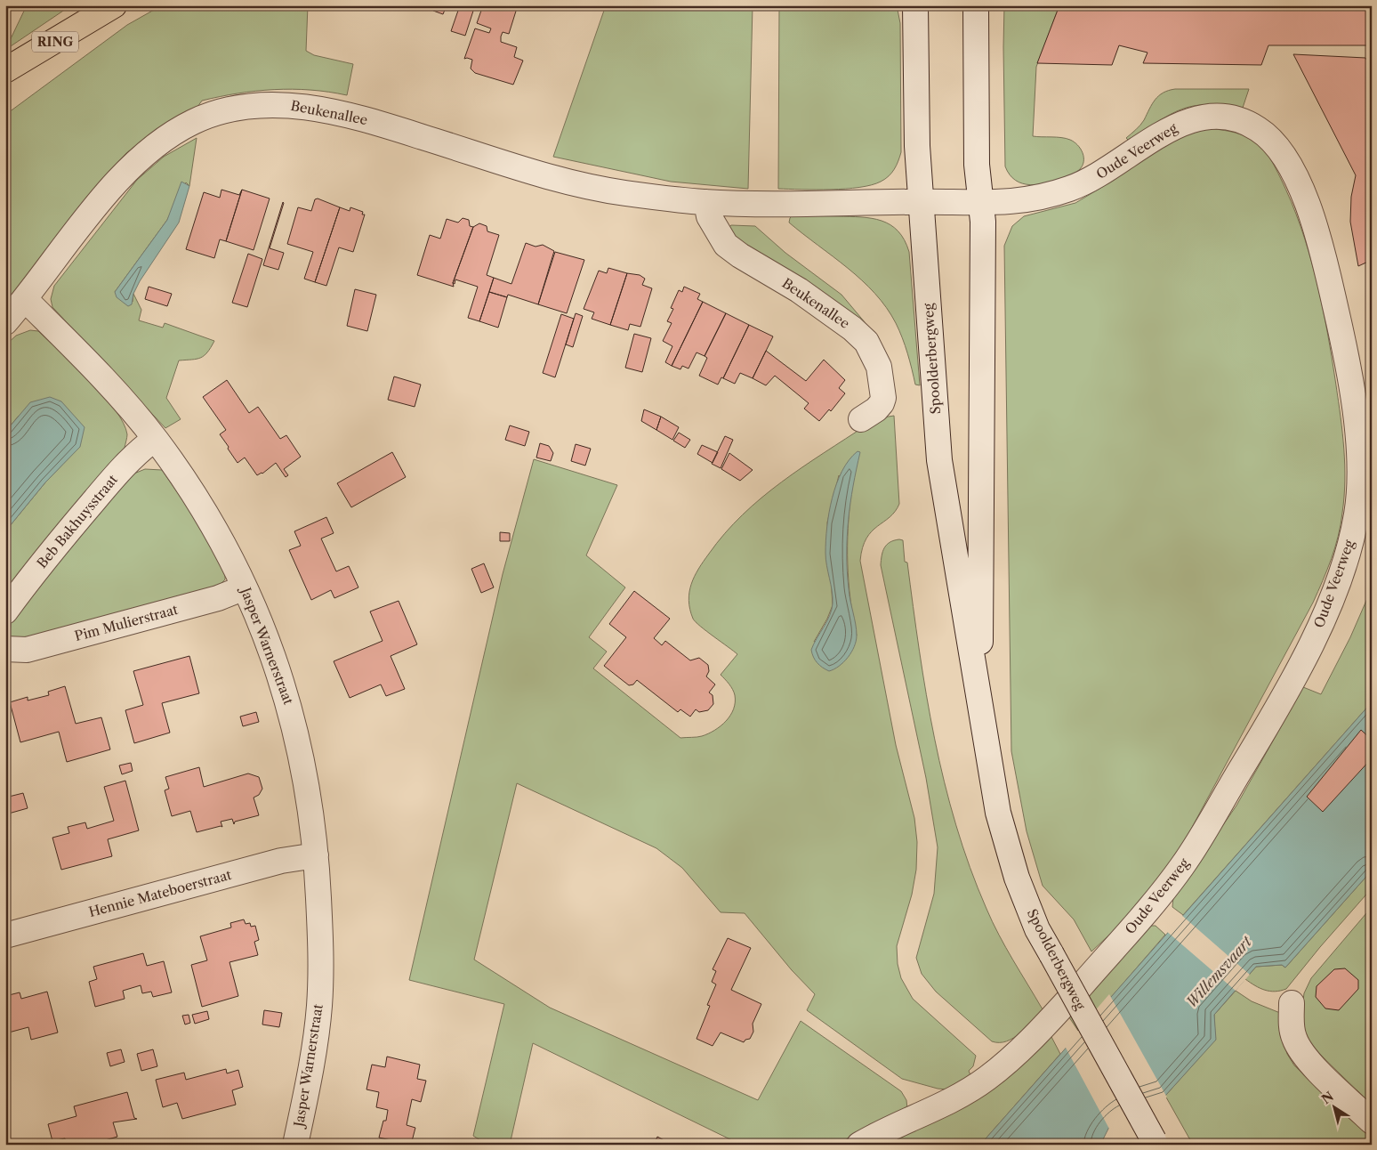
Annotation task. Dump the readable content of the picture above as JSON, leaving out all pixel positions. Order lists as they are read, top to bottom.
{
  "streets": {
    "main road": ["RING"],
    "street": [
      "Beukenallee",
      "Oude Veerweg",
      "Spoolderbergweg",
      "Beb Bakhuysstraat",
      "Pim Mulierstraat",
      "Jasper Warnerstraat",
      "Hennie Mateboerstraat"
    ]
  },
  "crossings": [
    ["Beukenallee", "Oude Veerweg"],
    ["Beukenallee", "Spoolderbergweg"],
    ["Beukenallee", "Jasper Warnerstraat"],
    ["Oude Veerweg", "Spoolderbergweg"],
    ["Beb Bakhuysstraat", "Jasper Warnerstraat"],
    ["Pim Mulierstraat", "Jasper Warnerstraat"],
    ["Jasper Warnerstraat", "Hennie Mateboerstraat"]
  ],
  "water": ["Willemsvaart"],
  "north": "top left"
}
